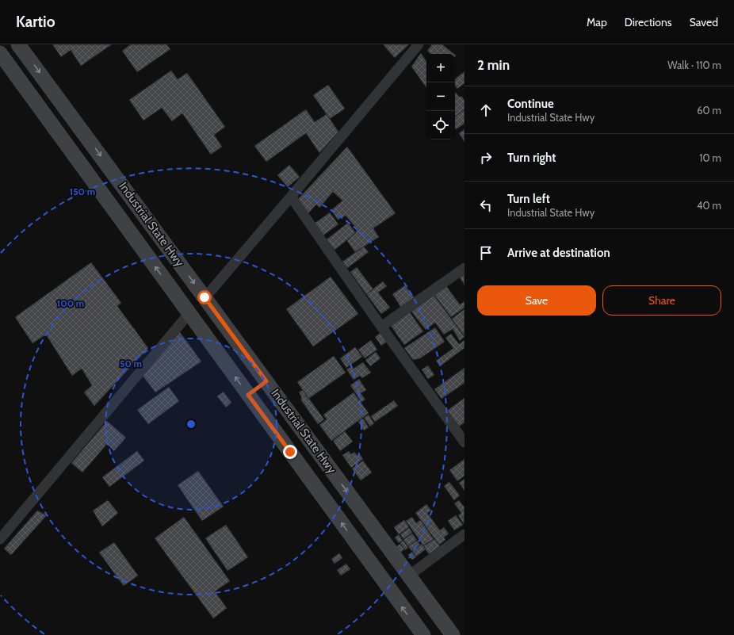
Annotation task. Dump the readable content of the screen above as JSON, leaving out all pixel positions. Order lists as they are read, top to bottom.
{
  "streets": {
    "main road": ["Industrial State Hwy"]
  },
  "page": {
    "header": "Kartio",
    "nav": ["Map", "Directions", "Saved"],
    "heading": ["2 min", "Walk · 110 m"],
    "map_buttons": ["+", "−"],
    "list": [
      ["Continue", "Industrial State Hwy", "60 m"],
      ["Turn right", "10 m"],
      ["Turn left", "Industrial State Hwy", "40 m"],
      "Arrive at destination"
    ],
    "buttons": ["Save", "Share"]
  },
  "rings": ["150 m", "100 m", "50 m"]
}
